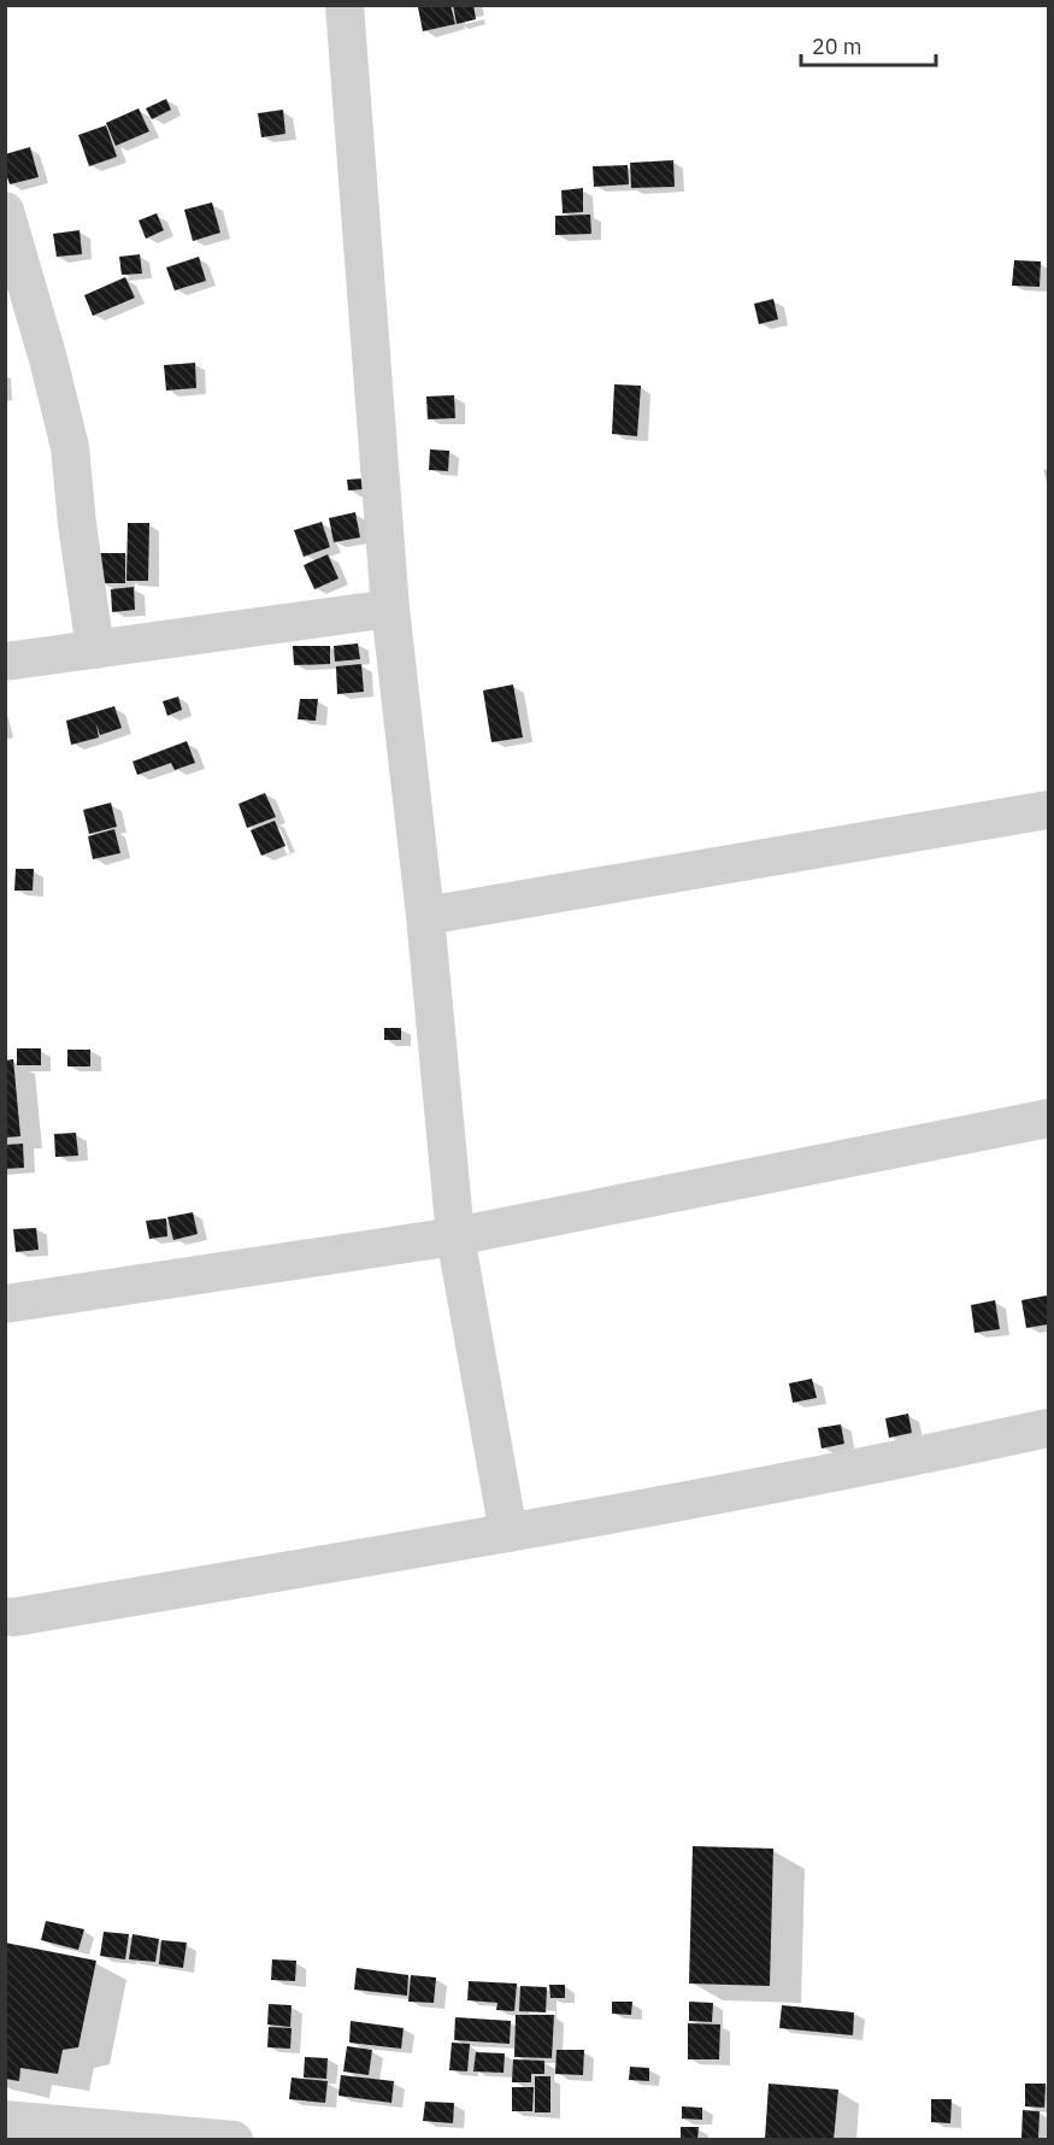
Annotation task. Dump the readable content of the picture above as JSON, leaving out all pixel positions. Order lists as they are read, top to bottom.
{
  "scale_bar": "20 m"
}
